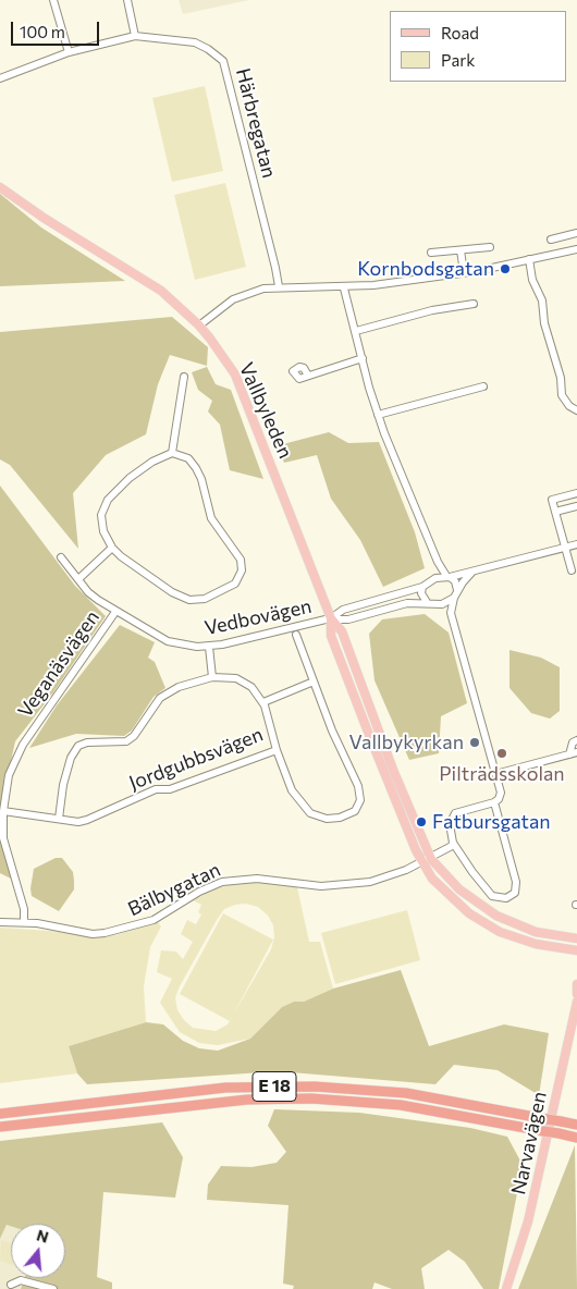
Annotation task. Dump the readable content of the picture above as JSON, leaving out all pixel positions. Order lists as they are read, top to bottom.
{
  "streets": {
    "highway": ["E 18"],
    "main road": ["Vallbyleden", "Narvavägen"],
    "street": [
      "Härbregatan",
      "Vedbovägen",
      "Veganäsvägen",
      "Jordgubbsvägen",
      "Bälbygatan"
    ]
  },
  "crossings": [
    ["Vallbyleden", "Vedbovägen"],
    ["Vallbyleden", "Bälbygatan"],
    ["Vedbovägen", "Veganäsvägen"],
    ["Veganäsvägen", "Jordgubbsvägen"],
    ["Veganäsvägen", "Bälbygatan"]
  ],
  "places": [
    "Kornbodsgatan",
    "Vallbykyrkan",
    "Pilträdsskolan",
    "Fatbursgatan"
  ],
  "legend": ["Road", "Park"],
  "scale_bar": "100 m",
  "north": "top"
}
